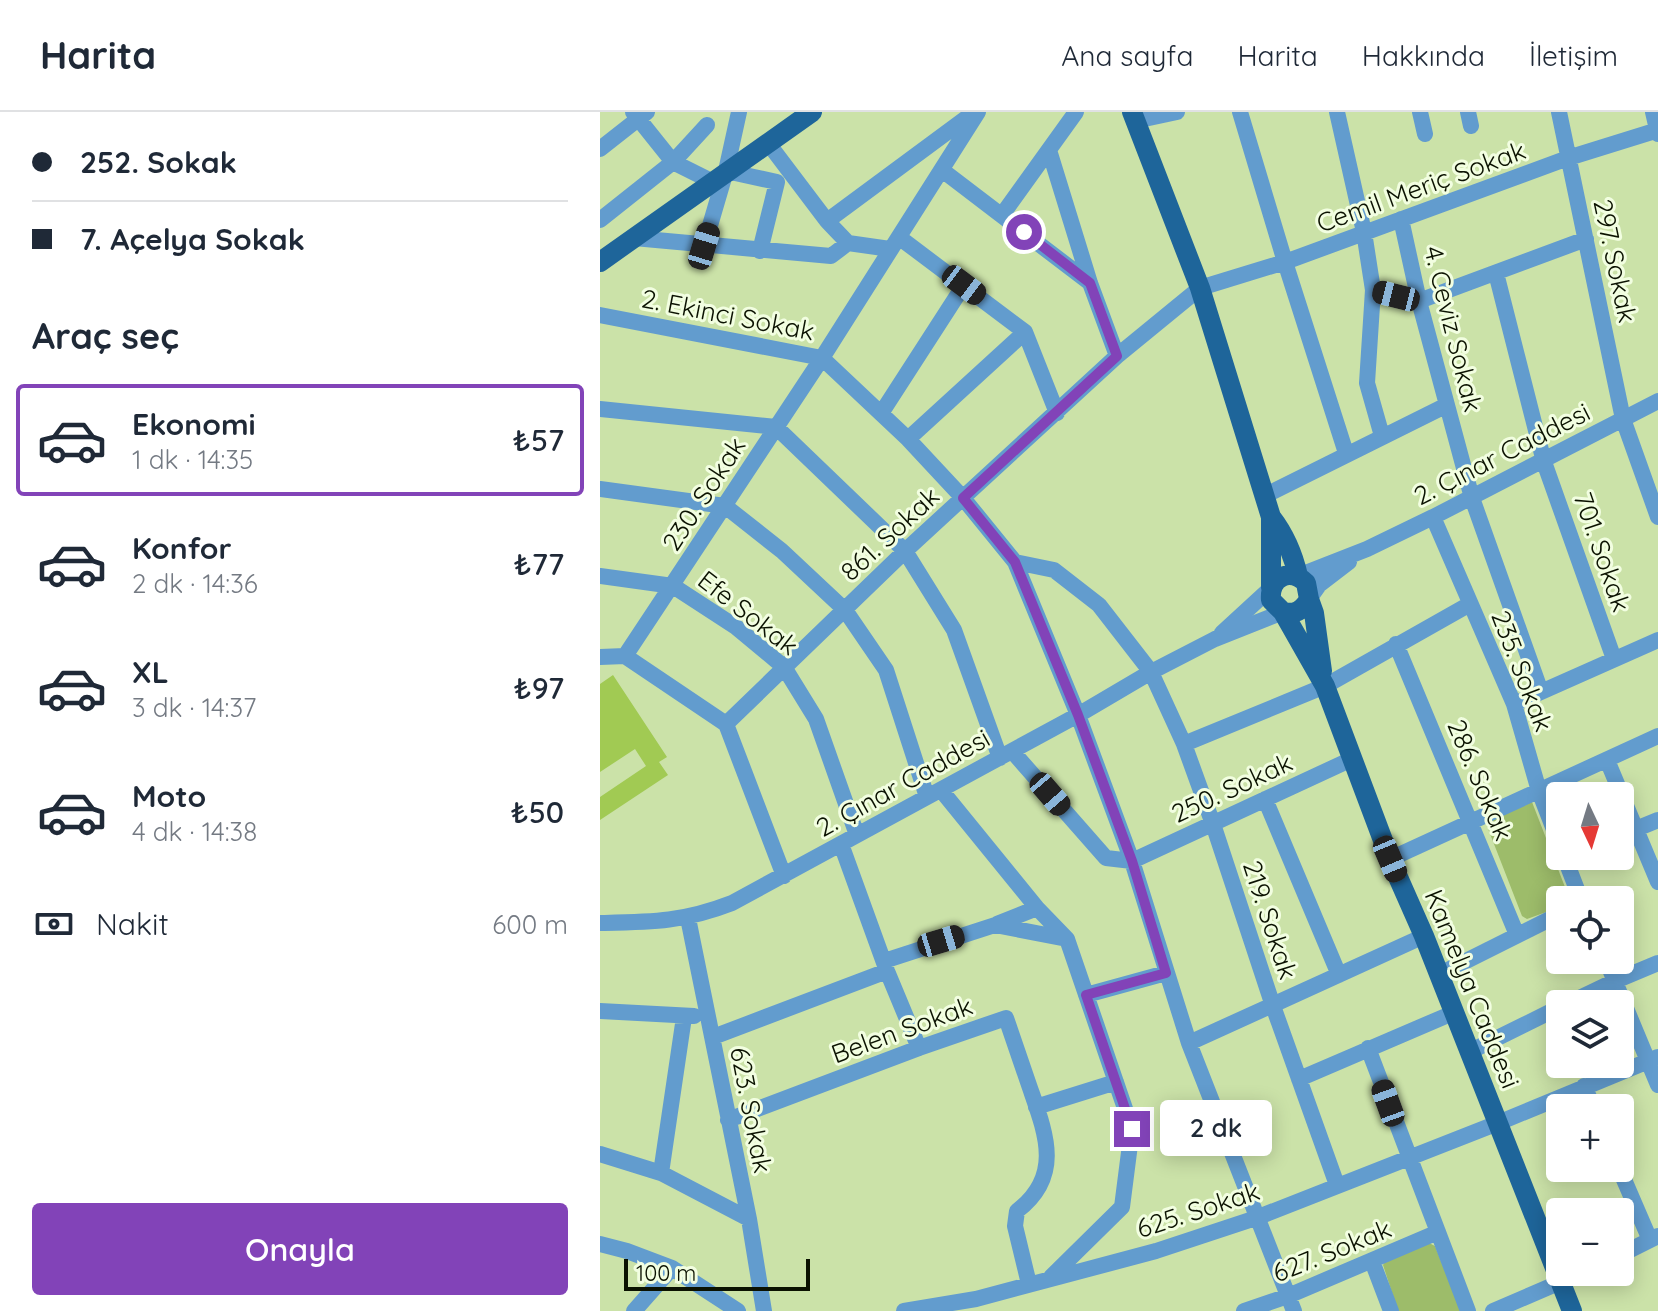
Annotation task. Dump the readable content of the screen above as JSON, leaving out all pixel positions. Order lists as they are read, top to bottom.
{
  "streets": {
    "main road": ["Kamelya Caddesi"],
    "street": [
      "Cemil Meriç Sokak",
      "297. Sokak",
      "2. Ekinci Sokak",
      "4. Ceviz Sokak",
      "2. Çınar Caddesi",
      "230. Sokak",
      "861. Sokak",
      "701. Sokak",
      "Efe Sokak",
      "235. Sokak",
      "286. Sokak",
      "250. Sokak",
      "219. Sokak",
      "Belen Sokak",
      "623. Sokak",
      "625. Sokak",
      "627. Sokak"
    ]
  },
  "crossings": [
    ["Cemil Meriç Sokak", "297. Sokak"],
    ["Cemil Meriç Sokak", "4. Ceviz Sokak"],
    ["Cemil Meriç Sokak", "861. Sokak"],
    ["297. Sokak", "2. Çınar Caddesi"],
    ["2. Ekinci Sokak", "2. Çınar Caddesi"],
    ["2. Ekinci Sokak", "230. Sokak"],
    ["2. Ekinci Sokak", "861. Sokak"],
    ["2. Ekinci Sokak", "250. Sokak"],
    ["2. Ekinci Sokak", "219. Sokak"],
    ["2. Ekinci Sokak", "625. Sokak"],
    ["2. Ekinci Sokak", "627. Sokak"],
    ["4. Ceviz Sokak", "2. Çınar Caddesi"],
    ["4. Ceviz Sokak", "235. Sokak"],
    ["2. Çınar Caddesi", "701. Sokak"],
    ["2. Çınar Caddesi", "Efe Sokak"],
    ["2. Çınar Caddesi", "235. Sokak"],
    ["2. Çınar Caddesi", "219. Sokak"],
    ["2. Çınar Caddesi", "623. Sokak"],
    ["230. Sokak", "Efe Sokak"],
    ["861. Sokak", "Efe Sokak"],
    ["250. Sokak", "219. Sokak"],
    ["250. Sokak", "Kamelya Caddesi"],
    ["219. Sokak", "625. Sokak"],
    ["Kamelya Caddesi", "625. Sokak"],
    ["Belen Sokak", "623. Sokak"],
    ["Belen Sokak", "625. Sokak"]
  ],
  "scale_bar": "100 m",
  "north": "bottom",
  "page": {
    "header": "Harita",
    "nav": [
      "Ana sayfa",
      "Harita",
      "Hakkında",
      "İletişim"
    ],
    "banner": ["252. Sokak", "7. Açelya Sokak"],
    "heading": "Araç seç",
    "list": [
      {
        "name": "Ekonomi",
        "note": "1 dk · 14:35",
        "value": "₺57"
      },
      {
        "name": "Konfor",
        "note": "2 dk · 14:36",
        "value": "₺77"
      },
      {
        "name": "XL",
        "note": "3 dk · 14:37",
        "value": "₺97"
      },
      {
        "name": "Moto",
        "note": "4 dk · 14:38",
        "value": "₺50"
      }
    ],
    "map_buttons": ["+", "−"],
    "pay": ["Nakit", "600 m"],
    "bubble": "2 dk",
    "buttons": "Onayla",
    "scale": "100 m"
  }
}
